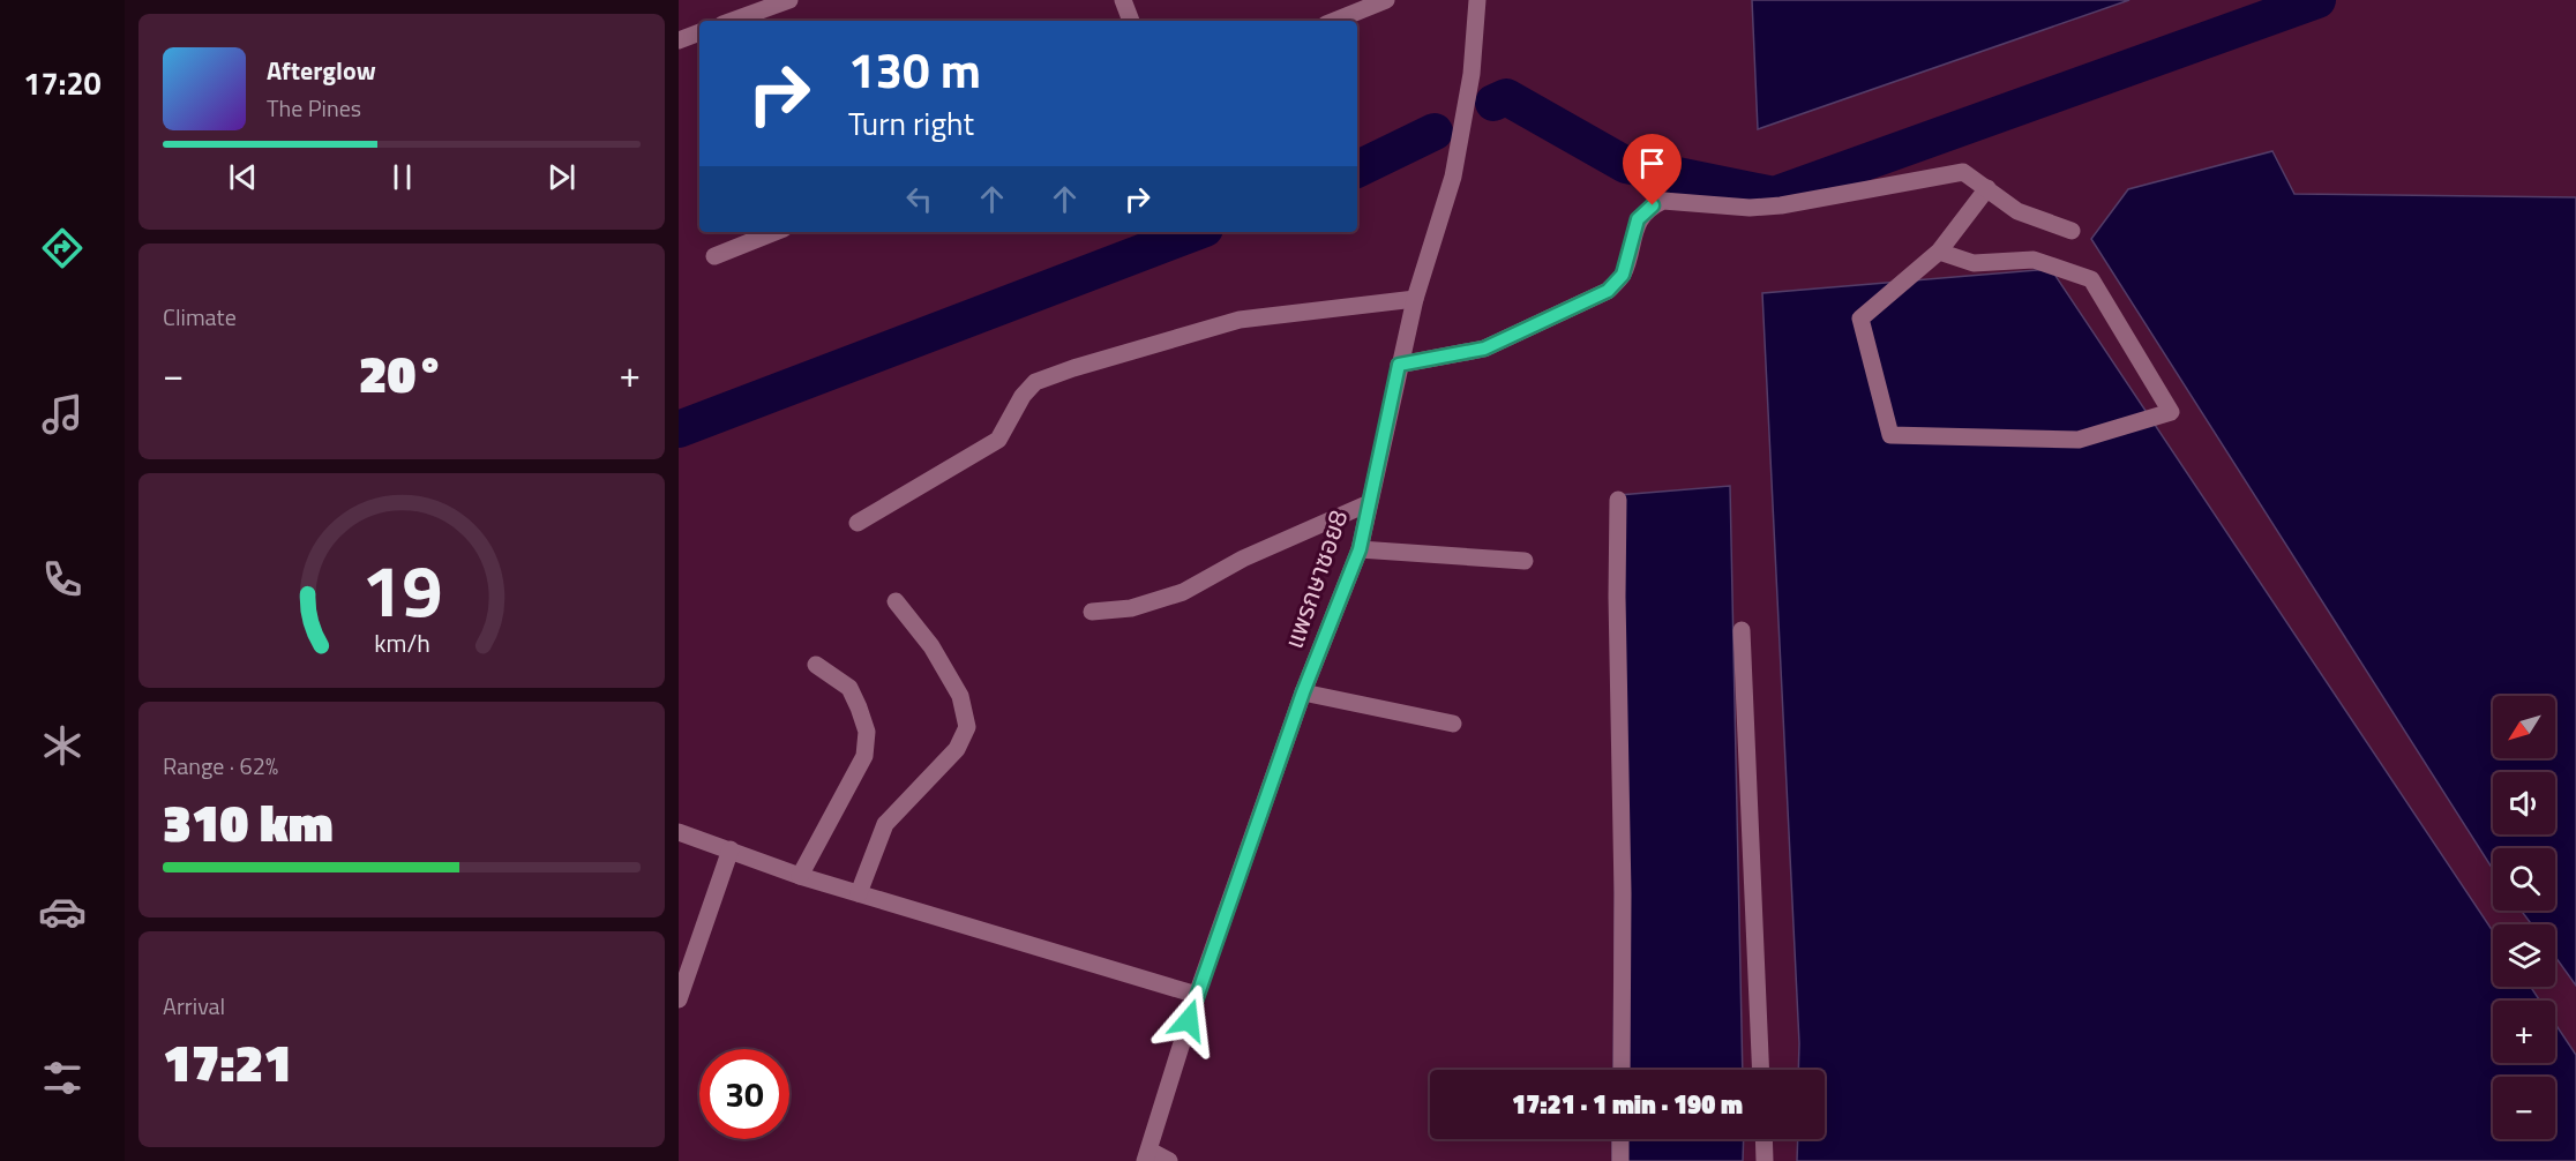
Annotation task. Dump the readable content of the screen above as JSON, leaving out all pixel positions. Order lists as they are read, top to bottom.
{
  "streets": {
    "street": ["แพรกษาซอย8"]
  },
  "north": "bottom left",
  "page": {
    "tabs": "17:20",
    "turn": ["130 m", "Turn right"],
    "song": ["Afterglow", "The Pines"],
    "tile": [
      "Climate",
      ["Range · 62%", "310 km"],
      ["Arrival", "17:21"]
    ],
    "heat": ["−", "20°", "+"],
    "map_buttons": ["+", "−"],
    "limit": "30",
    "trip": "17:21 · 1 min · 190 m",
    "gauge": ["19", "km/h"]
  }
}
